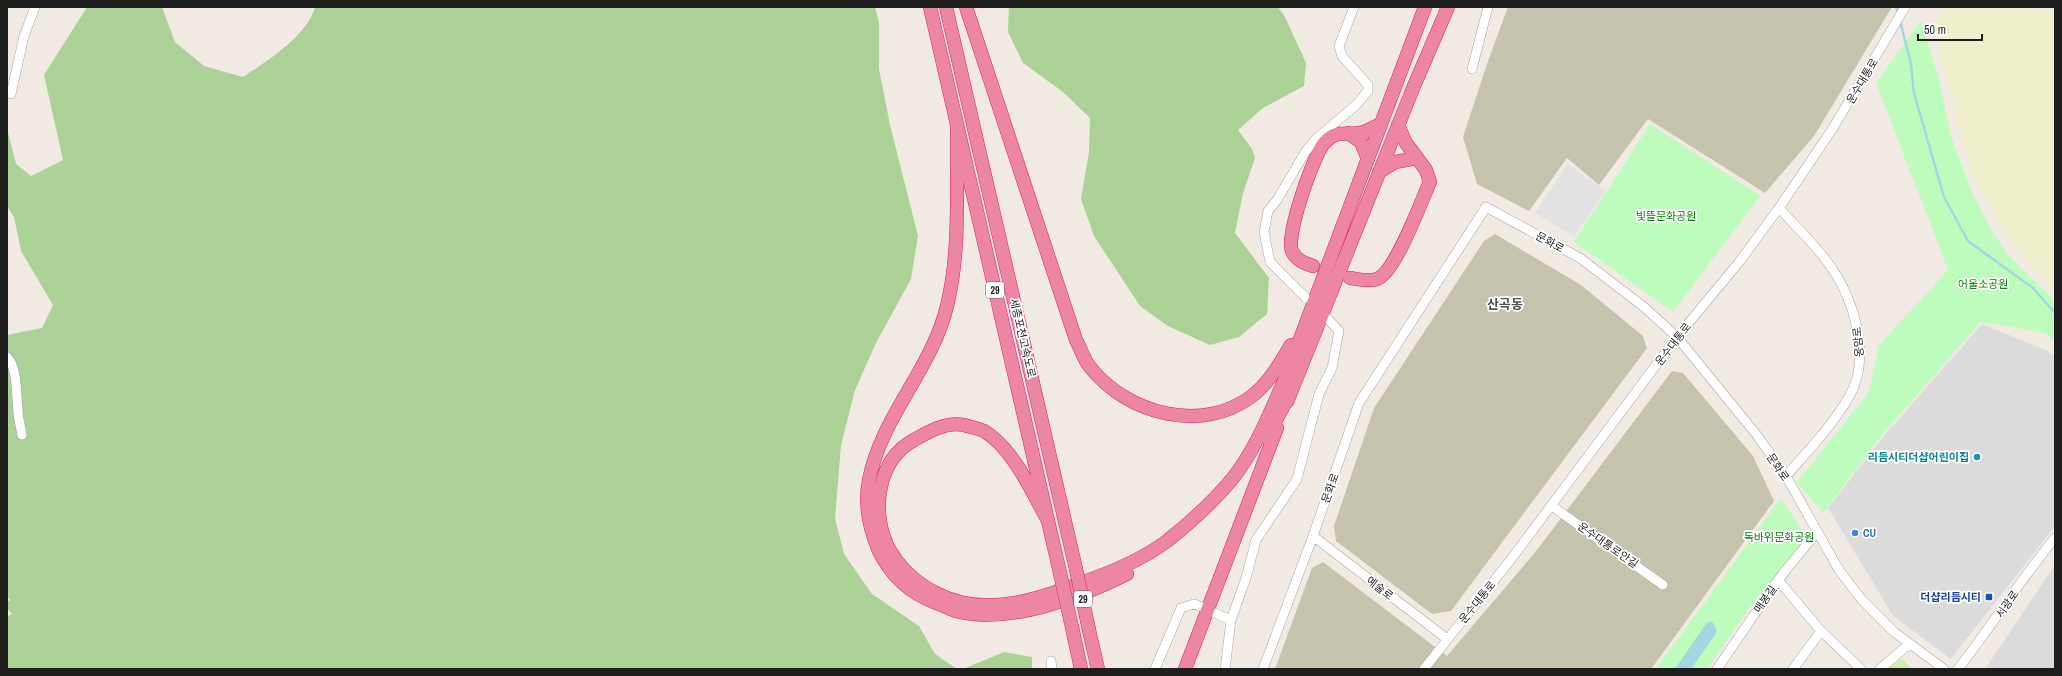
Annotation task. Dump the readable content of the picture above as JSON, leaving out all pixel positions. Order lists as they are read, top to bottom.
{
  "streets": {
    "highway": ["29", "세종포천고속도로"],
    "street": [
      "운수대통로",
      "문화로",
      "옹암로",
      "운수대통로안길",
      "예술로",
      "매봉길",
      "서광로"
    ]
  },
  "crossings": [
    ["운수대통로", "문화로"],
    ["운수대통로", "옹암로"],
    ["운수대통로", "운수대통로안길"],
    ["운수대통로", "예술로"],
    ["문화로", "옹암로"],
    ["문화로", "예술로"],
    ["문화로", "매봉길"]
  ],
  "districts": ["산곡동"],
  "parks": ["빛뜰문화공원", "어울소공원", "독바위문화공원"],
  "places": {
    "other": ["리듬시티더샵어린이집", "CU"],
    "transit": ["더샵리듬시티"]
  },
  "scale_bar": "50 m"
}
